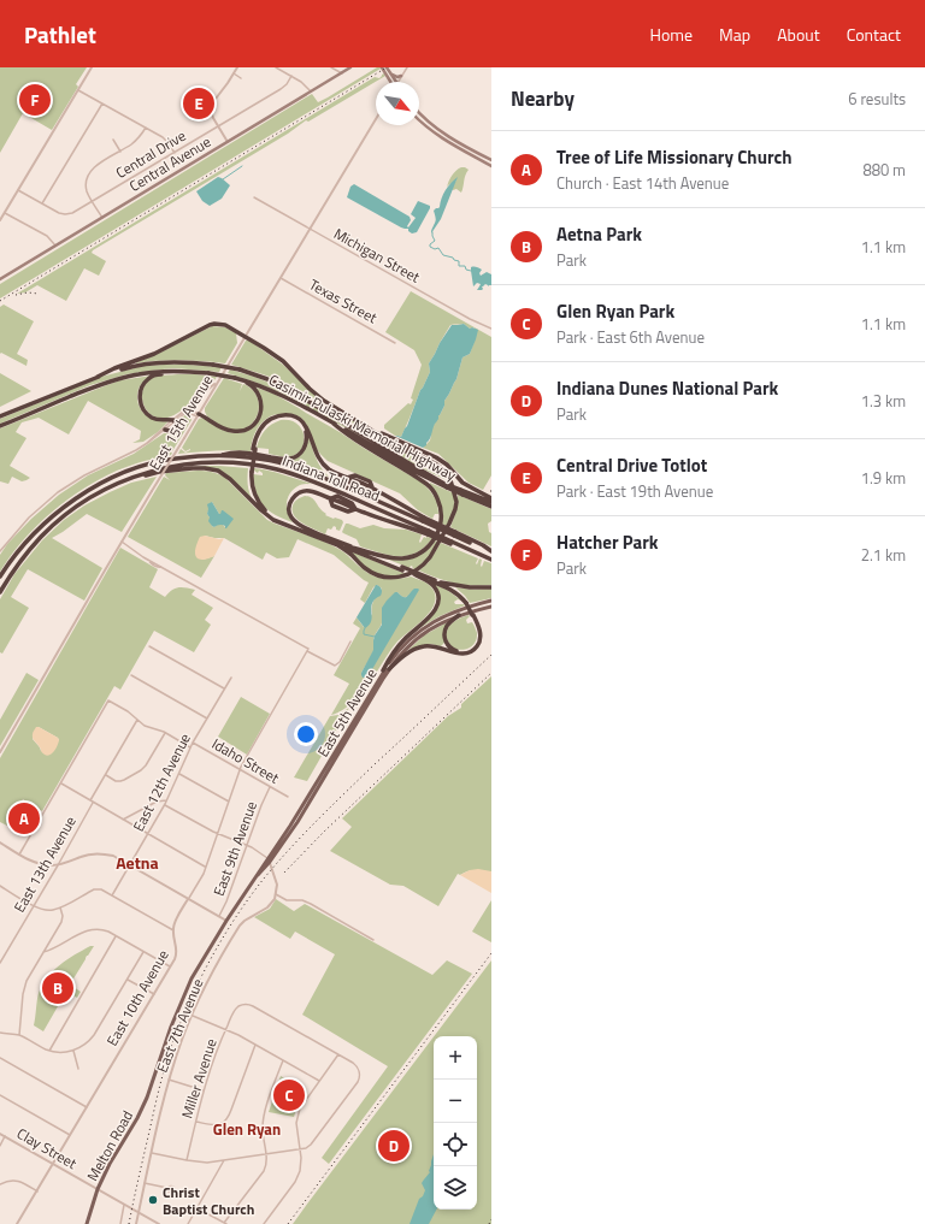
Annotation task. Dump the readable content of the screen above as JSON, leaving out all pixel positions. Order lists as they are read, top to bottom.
{
  "streets": {
    "highway": ["Casimir Pulaski Memorial Highway", "Indiana Toll Road"],
    "main road": ["Central Avenue", "East 5th Avenue", "Melton Road"],
    "street": [
      "Central Drive",
      "Michigan Street",
      "Texas Street",
      "East 15th Avenue",
      "Idaho Street",
      "East 12th Avenue",
      "East 9th Avenue",
      "East 13th Avenue",
      "East 10th Avenue",
      "East 7th Avenue",
      "Miller Avenue",
      "Clay Street"
    ]
  },
  "crossings": [
    ["Michigan Street", "East 15th Avenue"],
    ["Texas Street", "East 15th Avenue"],
    ["East 5th Avenue", "Melton Road"],
    ["Idaho Street", "East 12th Avenue"],
    ["Idaho Street", "East 9th Avenue"],
    ["Idaho Street", "East 13th Avenue"],
    ["East 10th Avenue", "Clay Street"],
    ["East 7th Avenue", "Clay Street"],
    ["Melton Road", "Clay Street"]
  ],
  "districts": ["Aetna", "Glen Ryan"],
  "places": ["Christ Baptist Church"],
  "north": "bottom right",
  "page": {
    "header": "Pathlet",
    "nav": [
      "Home",
      "Map",
      "About",
      "Contact"
    ],
    "heading": ["Nearby", "6 results"],
    "pins": [
      "F",
      "E",
      "A",
      "B",
      "C",
      "D"
    ],
    "list": [
      {
        "mark": "A",
        "name": "Tree of Life Missionary Church",
        "note": "Church · East 14th Avenue",
        "value": "880 m"
      },
      {
        "mark": "B",
        "name": "Aetna Park",
        "note": "Park",
        "value": "1.1 km"
      },
      {
        "mark": "C",
        "name": "Glen Ryan Park",
        "note": "Park · East 6th Avenue",
        "value": "1.1 km"
      },
      {
        "mark": "D",
        "name": "Indiana Dunes National Park",
        "note": "Park",
        "value": "1.3 km"
      },
      {
        "mark": "E",
        "name": "Central Drive Totlot",
        "note": "Park · East 19th Avenue",
        "value": "1.9 km"
      },
      {
        "mark": "F",
        "name": "Hatcher Park",
        "note": "Park",
        "value": "2.1 km"
      }
    ],
    "map_buttons": ["+", "−"]
  }
}
